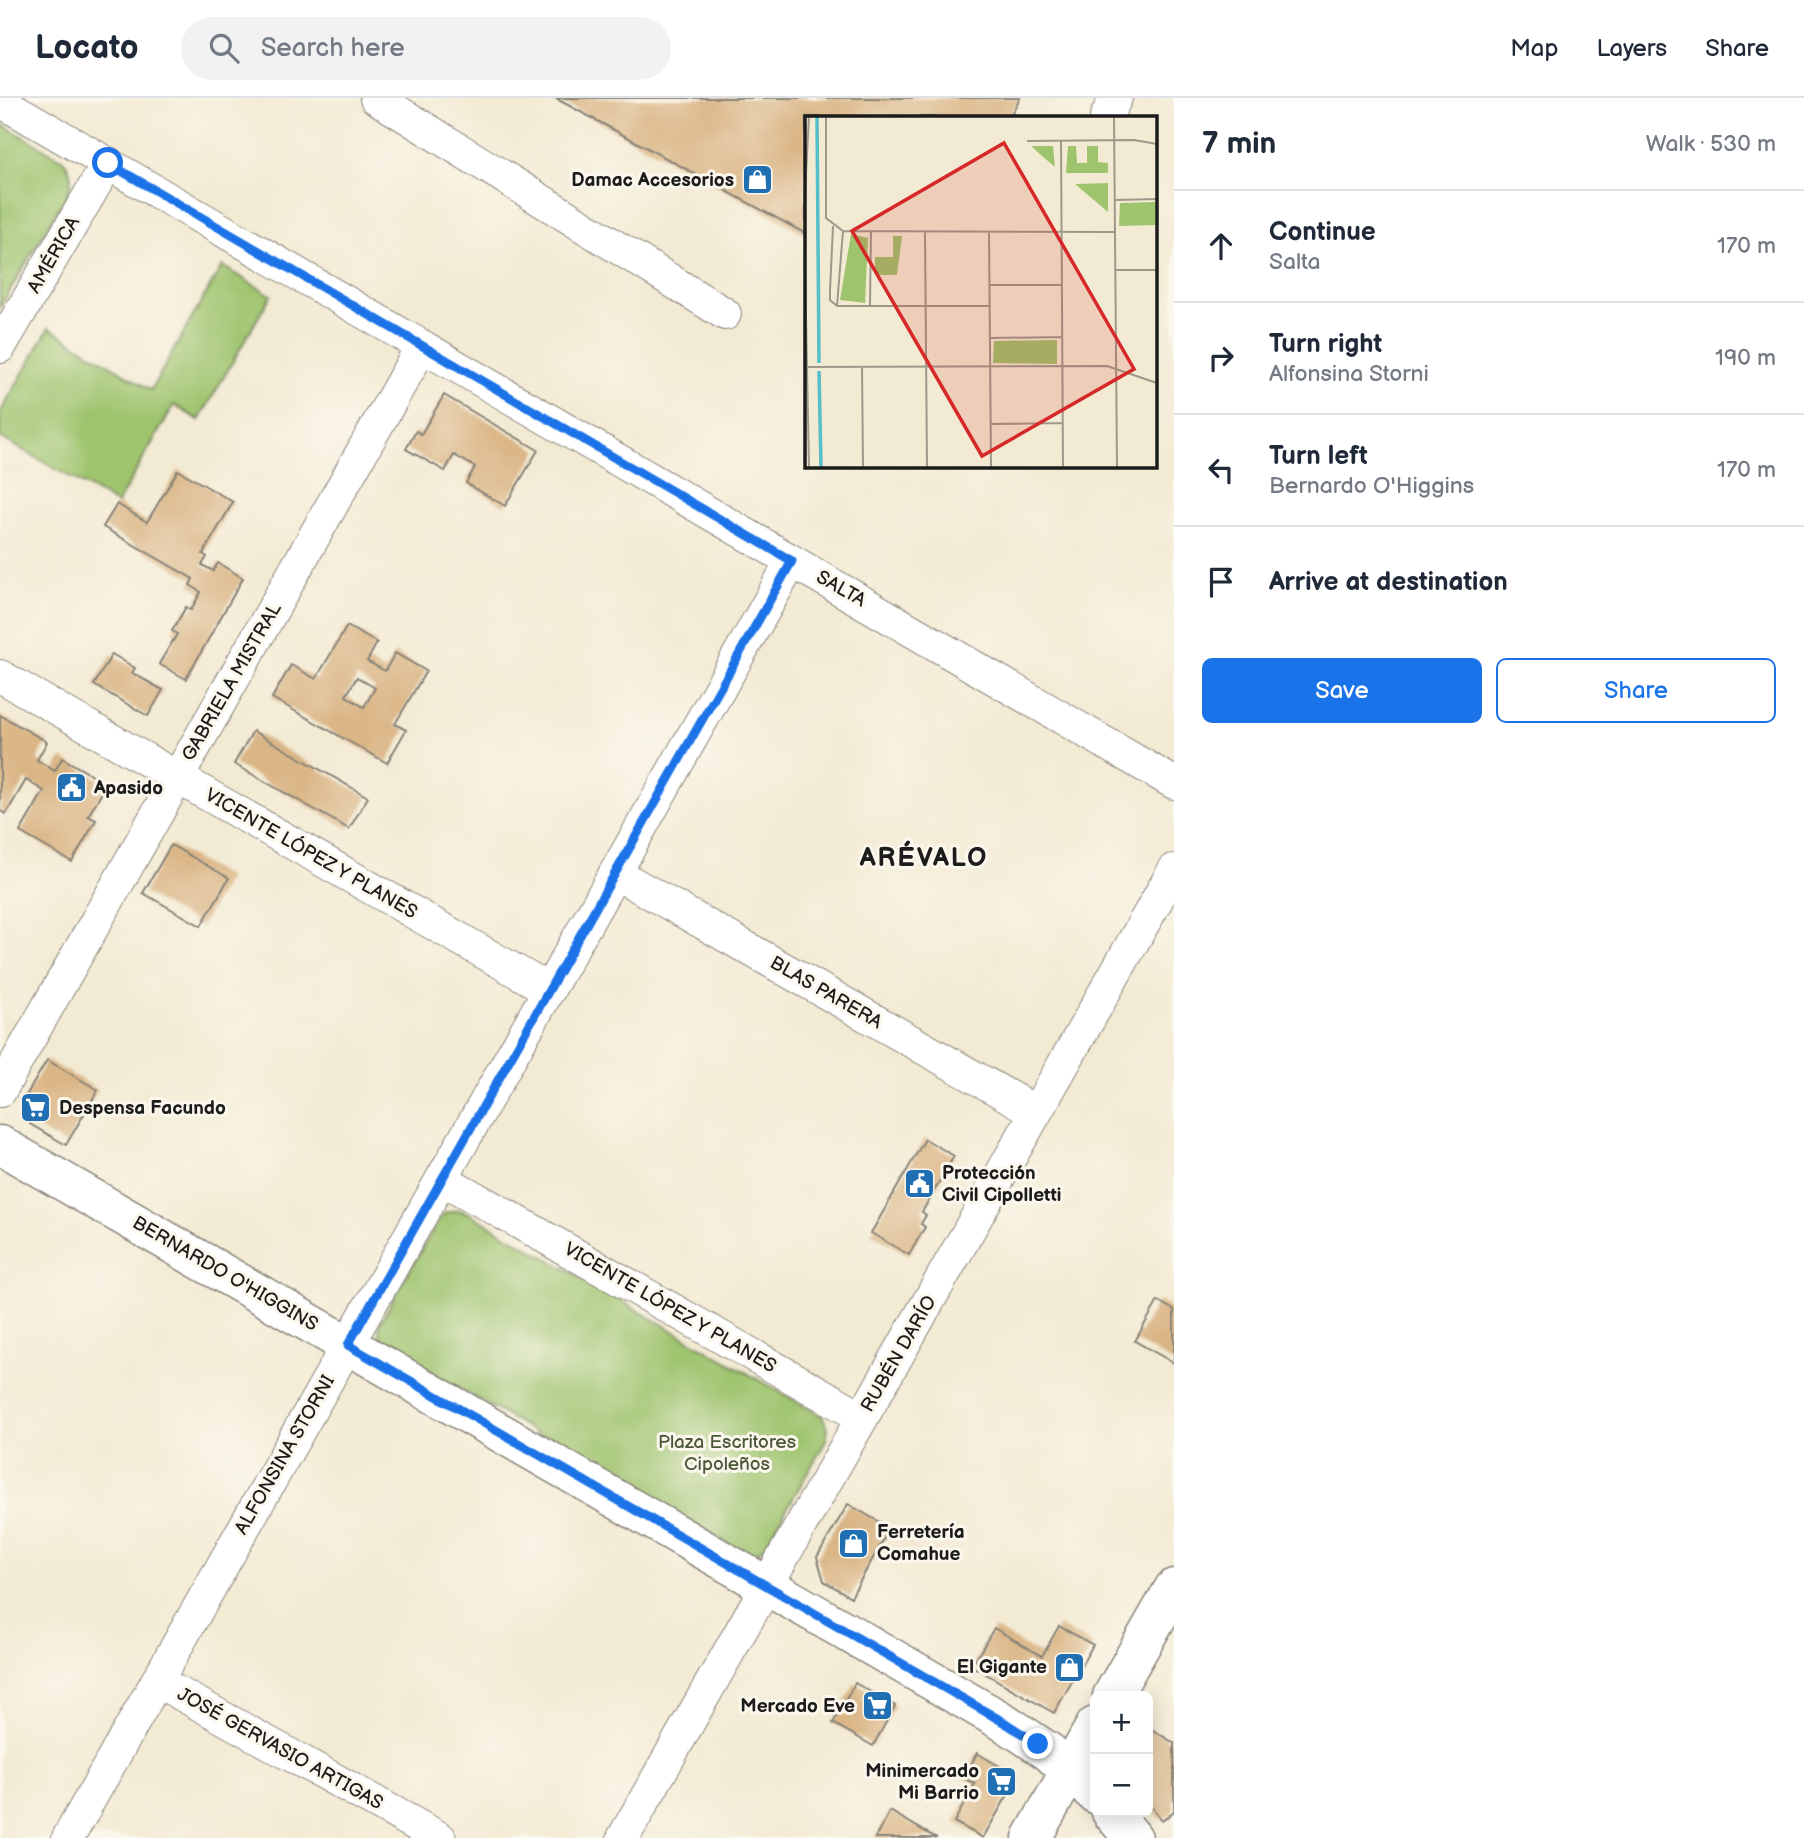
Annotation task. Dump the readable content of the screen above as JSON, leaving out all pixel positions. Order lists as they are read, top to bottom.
{
  "streets": {
    "main road": ["BERNARDO O'HIGGINS"],
    "street": [
      "AMÉRICA",
      "SALTA",
      "GABRIELA MISTRAL",
      "VICENTE LÓPEZ Y PLANES",
      "BLAS PARERA",
      "RUBÉN DARÍO",
      "ALFONSINA STORNI",
      "JOSÉ GERVASIO ARTIGAS"
    ]
  },
  "crossings": [
    ["AMÉRICA", "SALTA"],
    ["SALTA", "GABRIELA MISTRAL"],
    ["SALTA", "ALFONSINA STORNI"],
    ["GABRIELA MISTRAL", "VICENTE LÓPEZ Y PLANES"],
    ["VICENTE LÓPEZ Y PLANES", "RUBÉN DARÍO"],
    ["VICENTE LÓPEZ Y PLANES", "ALFONSINA STORNI"],
    ["BLAS PARERA", "RUBÉN DARÍO"],
    ["BLAS PARERA", "ALFONSINA STORNI"],
    ["BERNARDO O'HIGGINS", "RUBÉN DARÍO"],
    ["BERNARDO O'HIGGINS", "ALFONSINA STORNI"],
    ["ALFONSINA STORNI", "JOSÉ GERVASIO ARTIGAS"]
  ],
  "districts": ["ARÉVALO"],
  "parks": ["Plaza Escritores Cipoleños"],
  "places": {
    "shop": ["Damac Accesorios", "Ferretería Comahue", "El Gigante"],
    "public building": ["Apasido", "Protección Civil Cipolletti"],
    "supermarket": ["Despensa Facundo", "Mercado Eve", "Minimercado Mi Barrio"]
  },
  "page": {
    "header": "Locato",
    "search": "Search here",
    "nav": ["Map", "Layers", "Share"],
    "heading": ["7 min", "Walk · 530 m"],
    "list": [
      ["Continue", "Salta", "170 m"],
      ["Turn right", "Alfonsina Storni", "190 m"],
      ["Turn left", "Bernardo O'Higgins", "170 m"],
      "Arrive at destination"
    ],
    "buttons": ["Save", "Share"],
    "map_buttons": ["+", "−"]
  }
}
